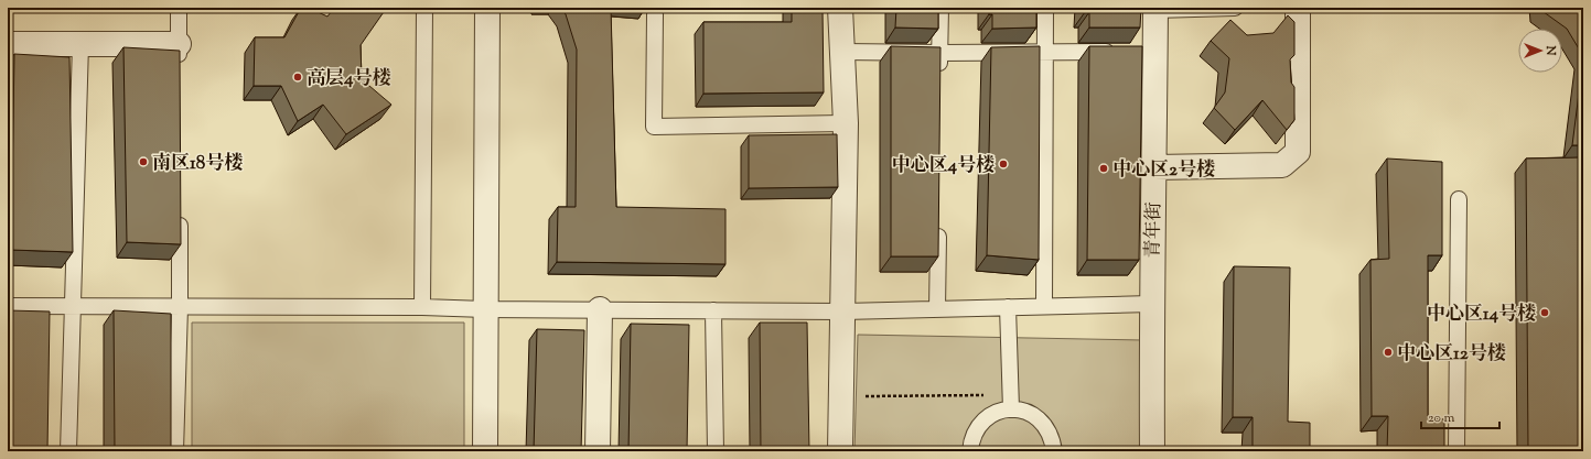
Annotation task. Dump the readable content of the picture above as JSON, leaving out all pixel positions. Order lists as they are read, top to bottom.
{
  "streets": {
    "street": ["青年街"]
  },
  "places": [
    "高层4号楼",
    "南区18号楼",
    "中心区4号楼",
    "中心区2号楼",
    "中心区14号楼",
    "中心区12号楼"
  ],
  "scale_bar": "20 m",
  "north": "right"
}
